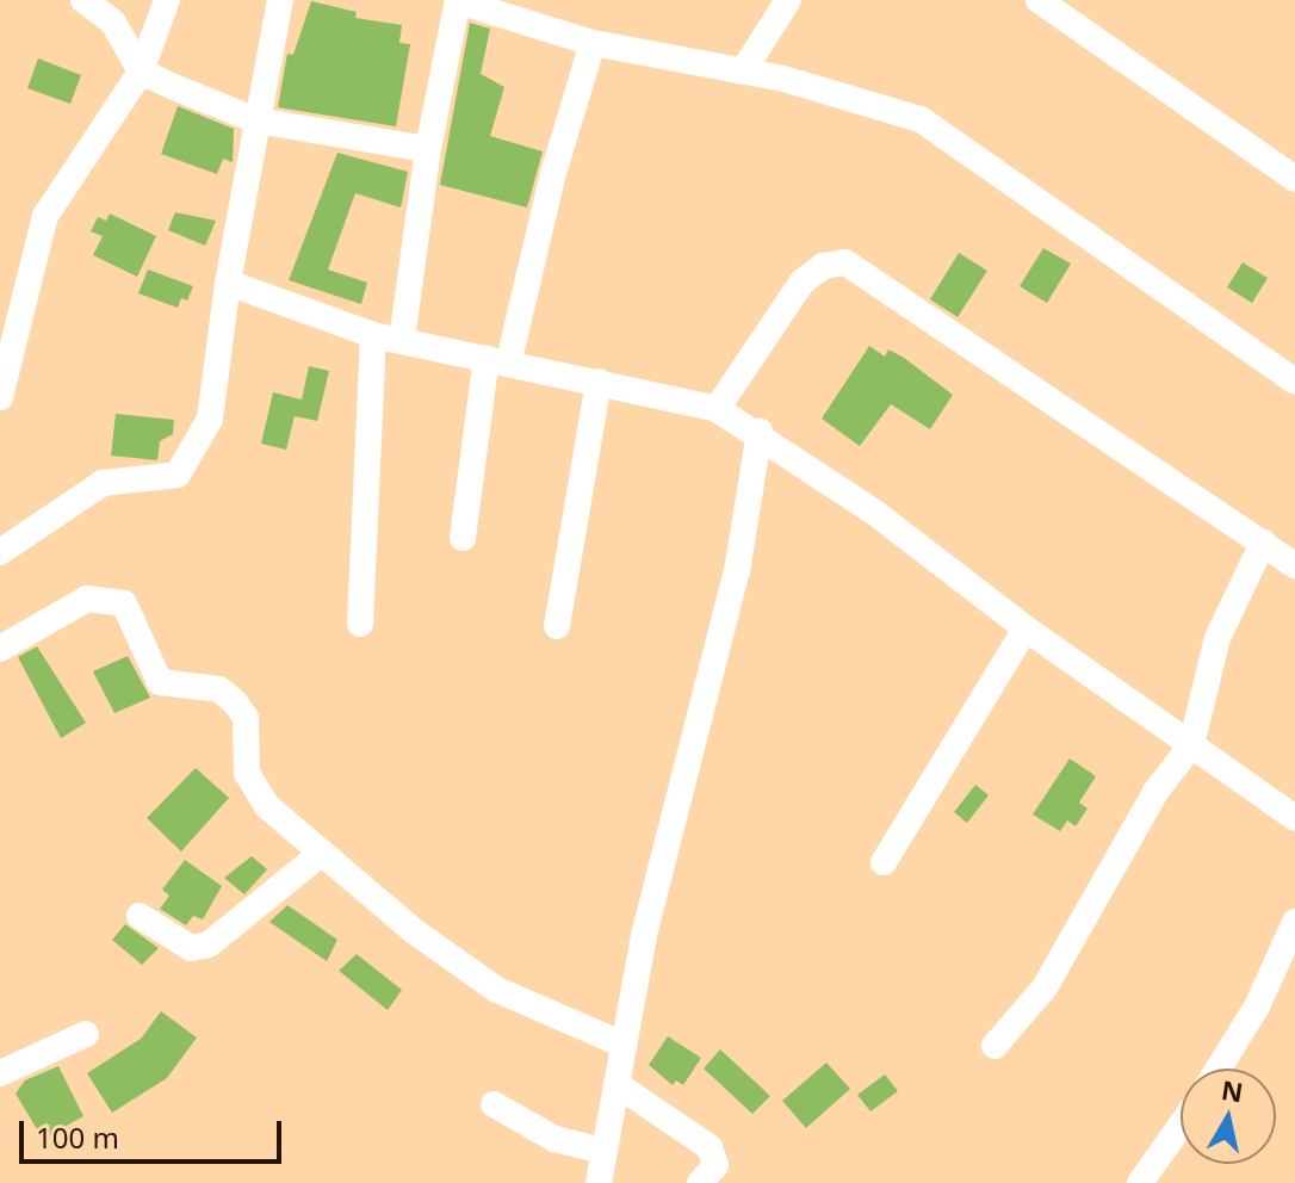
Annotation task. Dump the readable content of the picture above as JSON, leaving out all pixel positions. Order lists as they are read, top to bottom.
{
  "scale_bar": "100 m",
  "north": "top"
}
